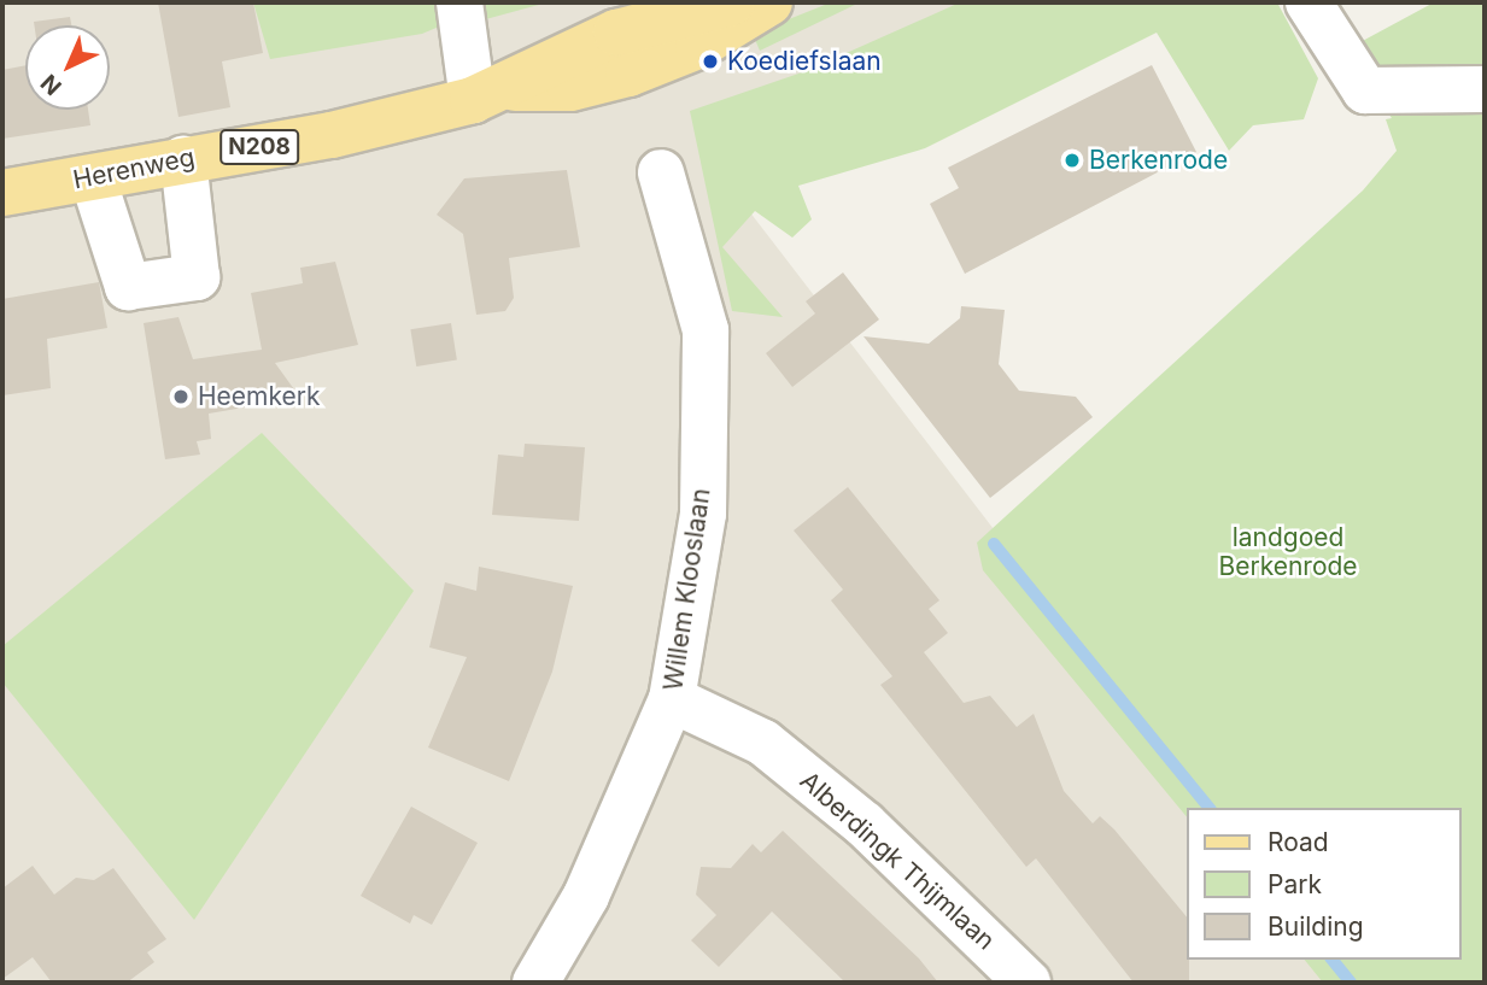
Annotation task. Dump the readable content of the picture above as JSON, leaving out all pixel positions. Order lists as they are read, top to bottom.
{
  "streets": {
    "main road": ["N208", "Herenweg"],
    "street": ["Willem Klooslaan", "Alberdingk Thijmlaan"]
  },
  "crossings": [
    ["Willem Klooslaan", "Alberdingk Thijmlaan"]
  ],
  "parks": ["landgoed Berkenrode"],
  "places": ["Koediefslaan", "Berkenrode", "Heemkerk"],
  "legend": ["Road", "Park", "Building"],
  "north": "bottom left"
}
